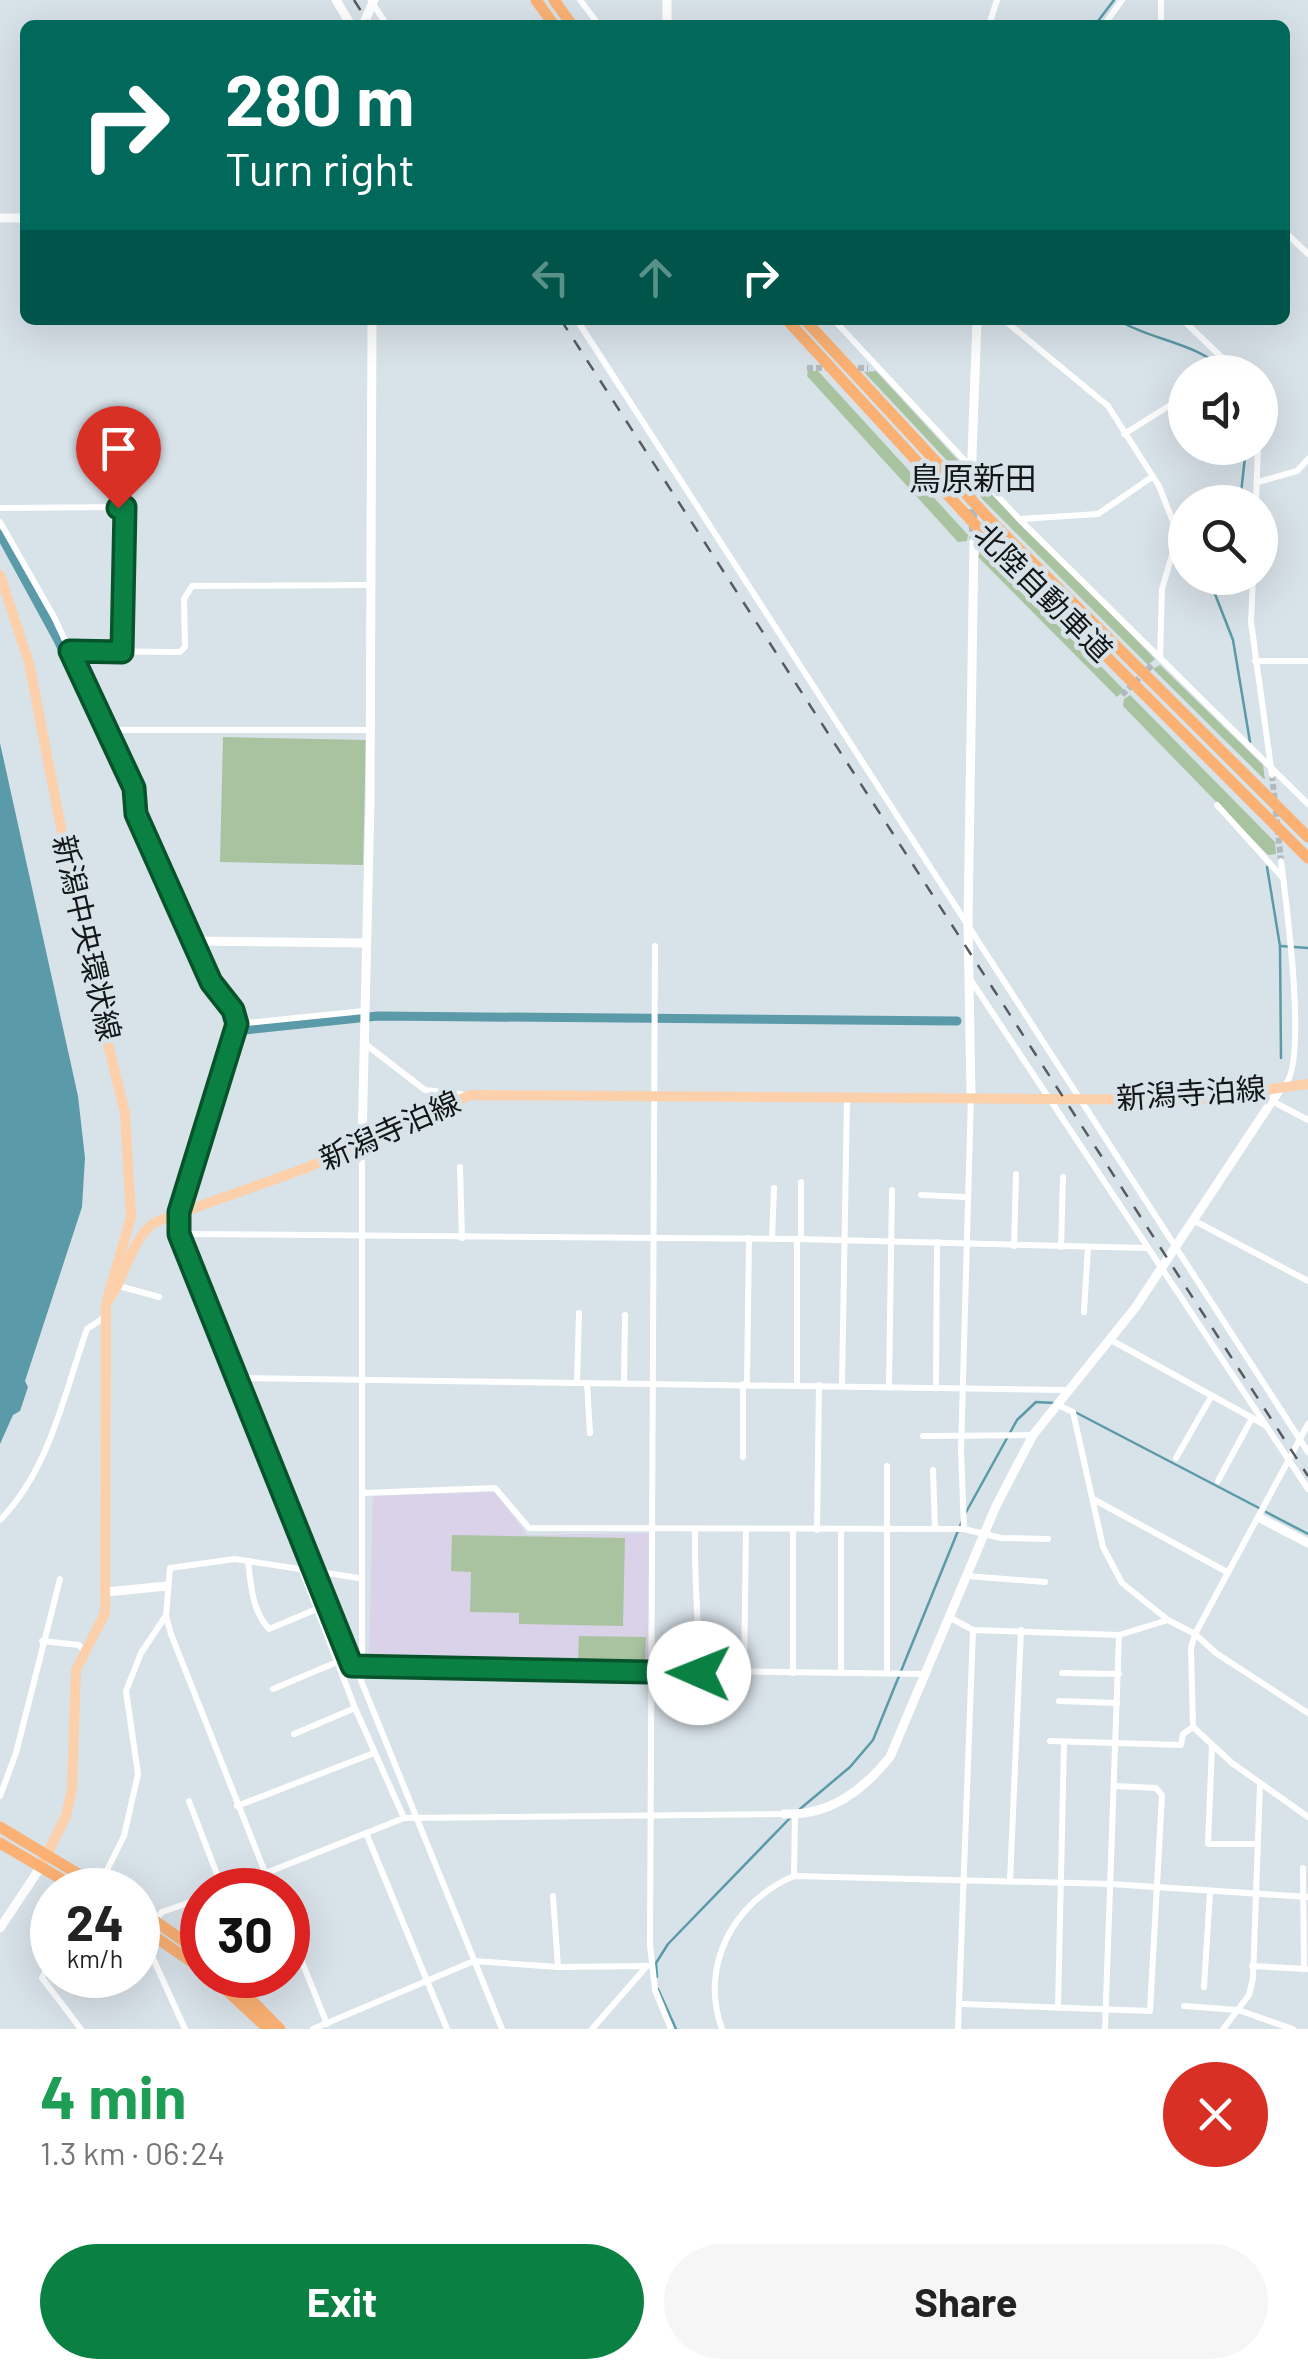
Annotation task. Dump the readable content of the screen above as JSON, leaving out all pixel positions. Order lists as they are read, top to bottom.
{
  "streets": {
    "highway": ["北陸自動車道"],
    "main road": ["新潟中央環状線", "新潟寺泊線"]
  },
  "crossings": [
    ["新潟中央環状線", "新潟寺泊線"]
  ],
  "districts": ["鳥原新田"],
  "page": {
    "turn": ["280 m", "Turn right"],
    "speed": "24 km/h",
    "limit": "30",
    "heading": ["4 min", "1.3 km · 06:24"],
    "buttons": ["Exit", "Share"]
  }
}
